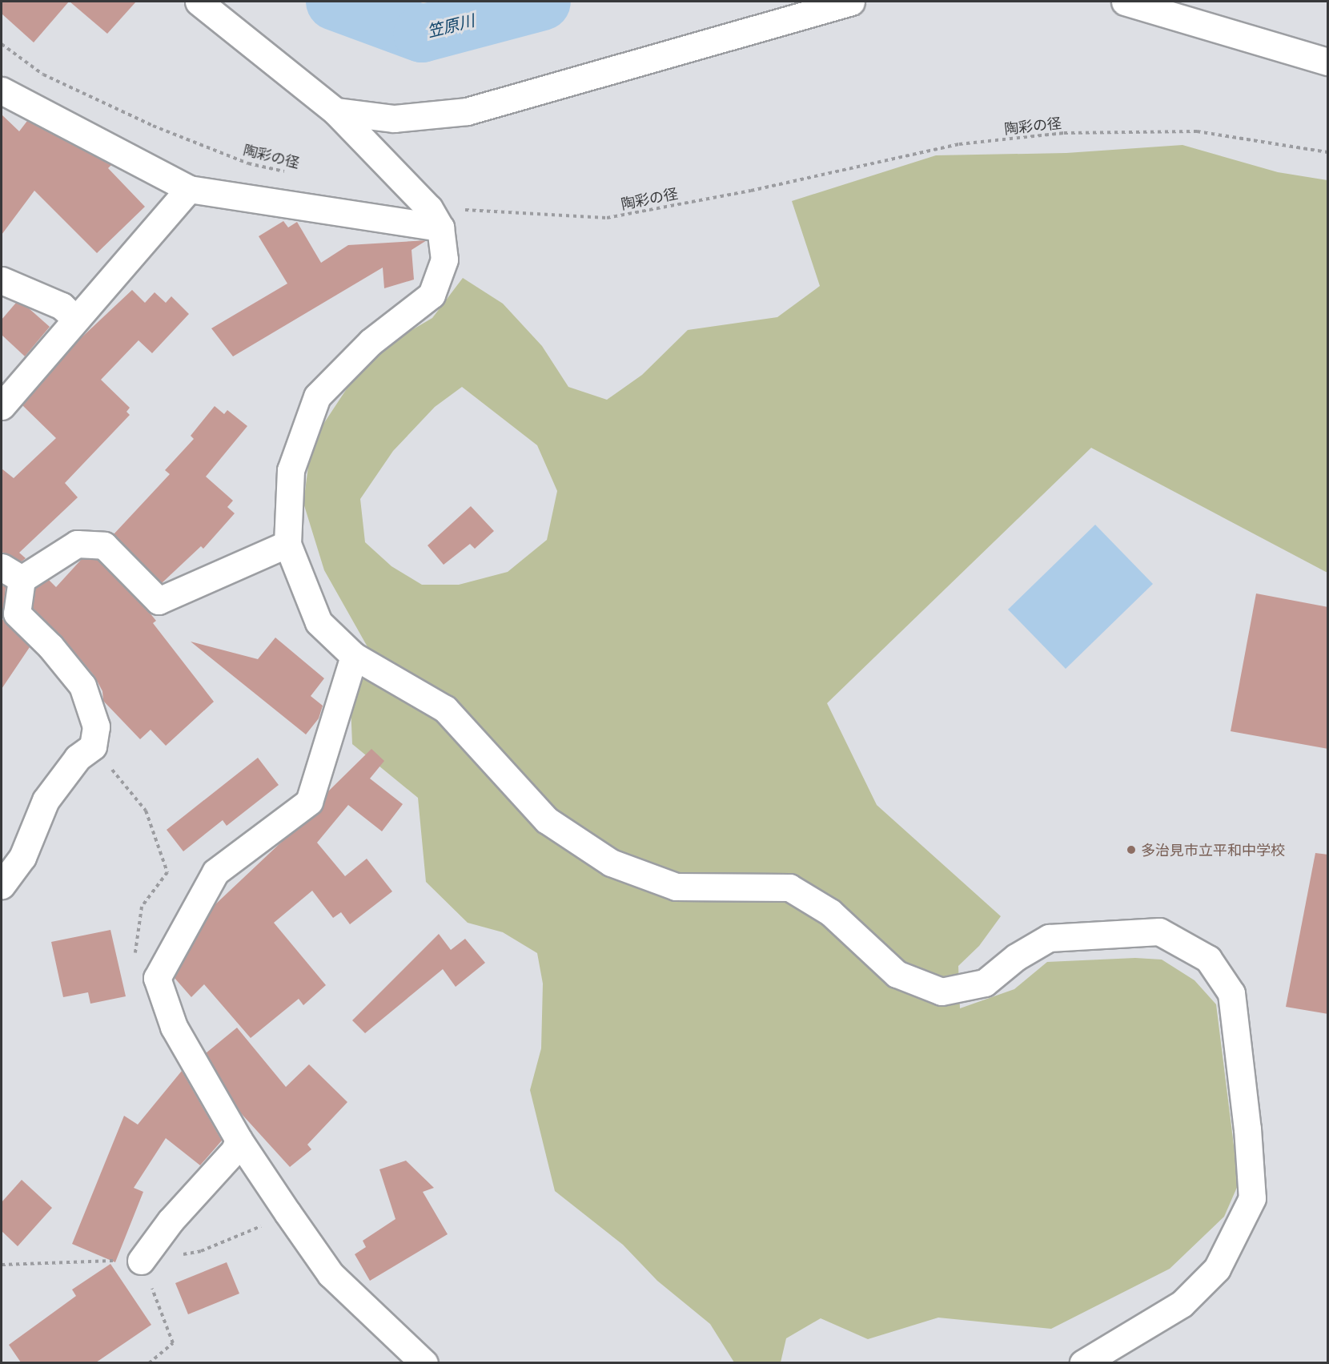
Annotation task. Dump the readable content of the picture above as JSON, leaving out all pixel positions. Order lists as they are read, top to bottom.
{
  "streets": {
    "path": ["陶彩の径"]
  },
  "water": ["笠原川"],
  "places": ["多治見市立平和中学校"]
}
